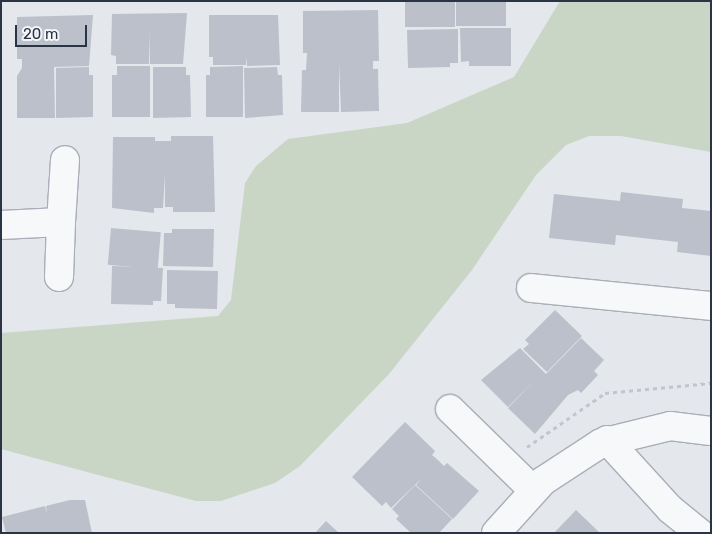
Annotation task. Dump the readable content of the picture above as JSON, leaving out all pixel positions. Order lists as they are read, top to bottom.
{
  "scale_bar": "20 m"
}
